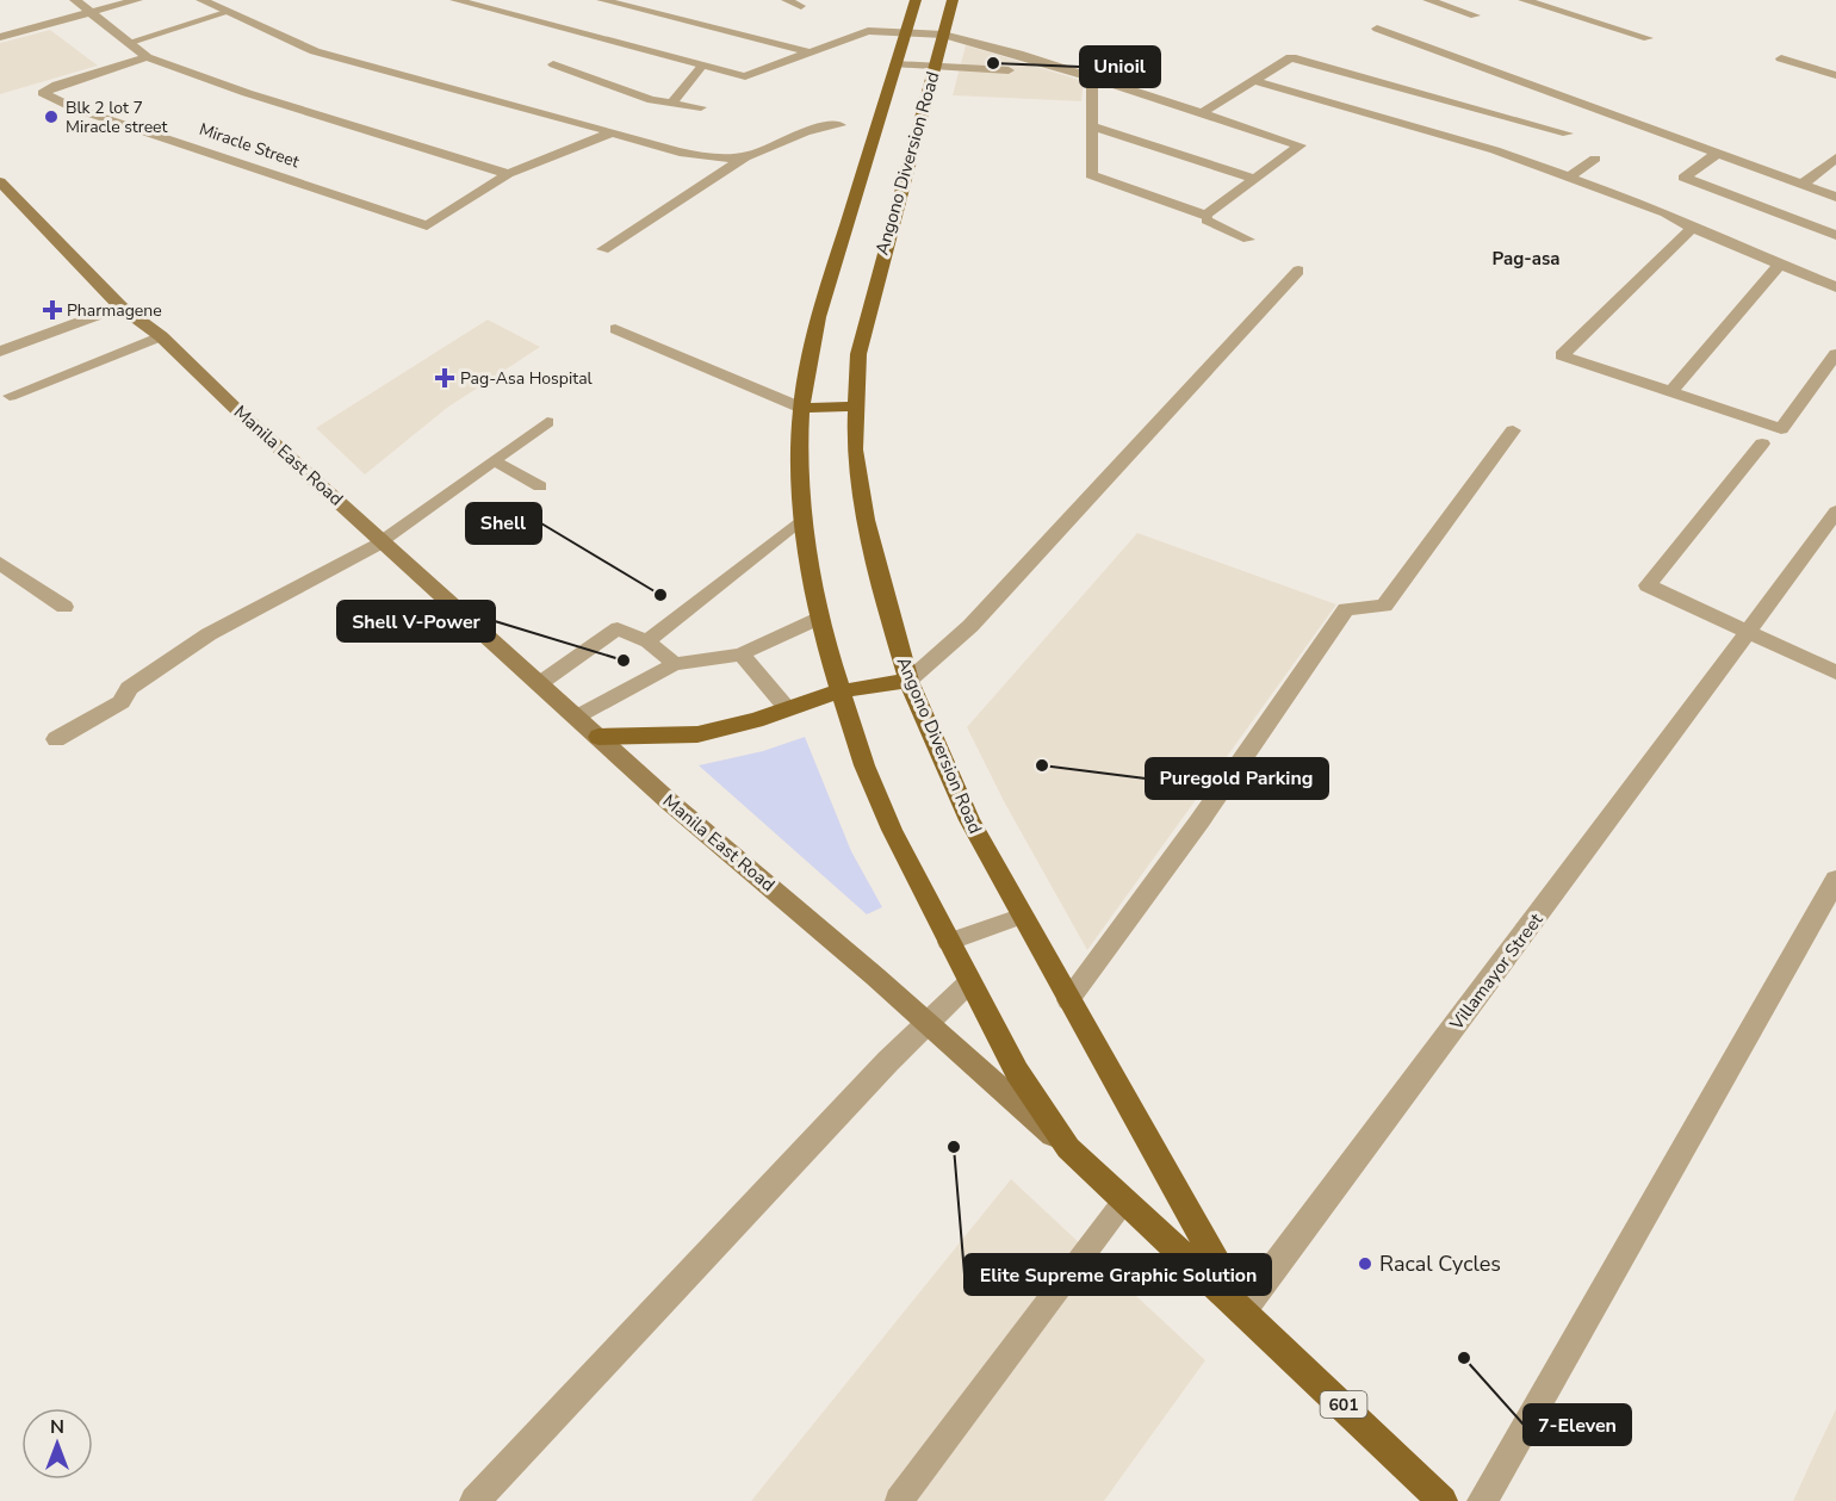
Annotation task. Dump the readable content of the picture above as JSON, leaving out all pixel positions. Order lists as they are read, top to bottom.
{
  "streets": {
    "main road": ["Angono Diversion Road", "Manila East Road", "601"],
    "street": ["Miracle Street", "Villamayor Street"]
  },
  "crossings": [
    ["Angono Diversion Road", "Manila East Road"],
    ["Angono Diversion Road", "Villamayor Street"],
    ["Manila East Road", "Villamayor Street"]
  ],
  "districts": ["Pag-asa"],
  "places": {
    "other": [
      "Unioil",
      "Blk 2 lot 7 Miracle street",
      "Shell",
      "Shell V-Power",
      "Puregold Parking",
      "Elite Supreme Graphic Solution",
      "Racal Cycles",
      "7-Eleven"
    ],
    "health": ["Pharmagene", "Pag-Asa Hospital"]
  },
  "north": "top"
}
